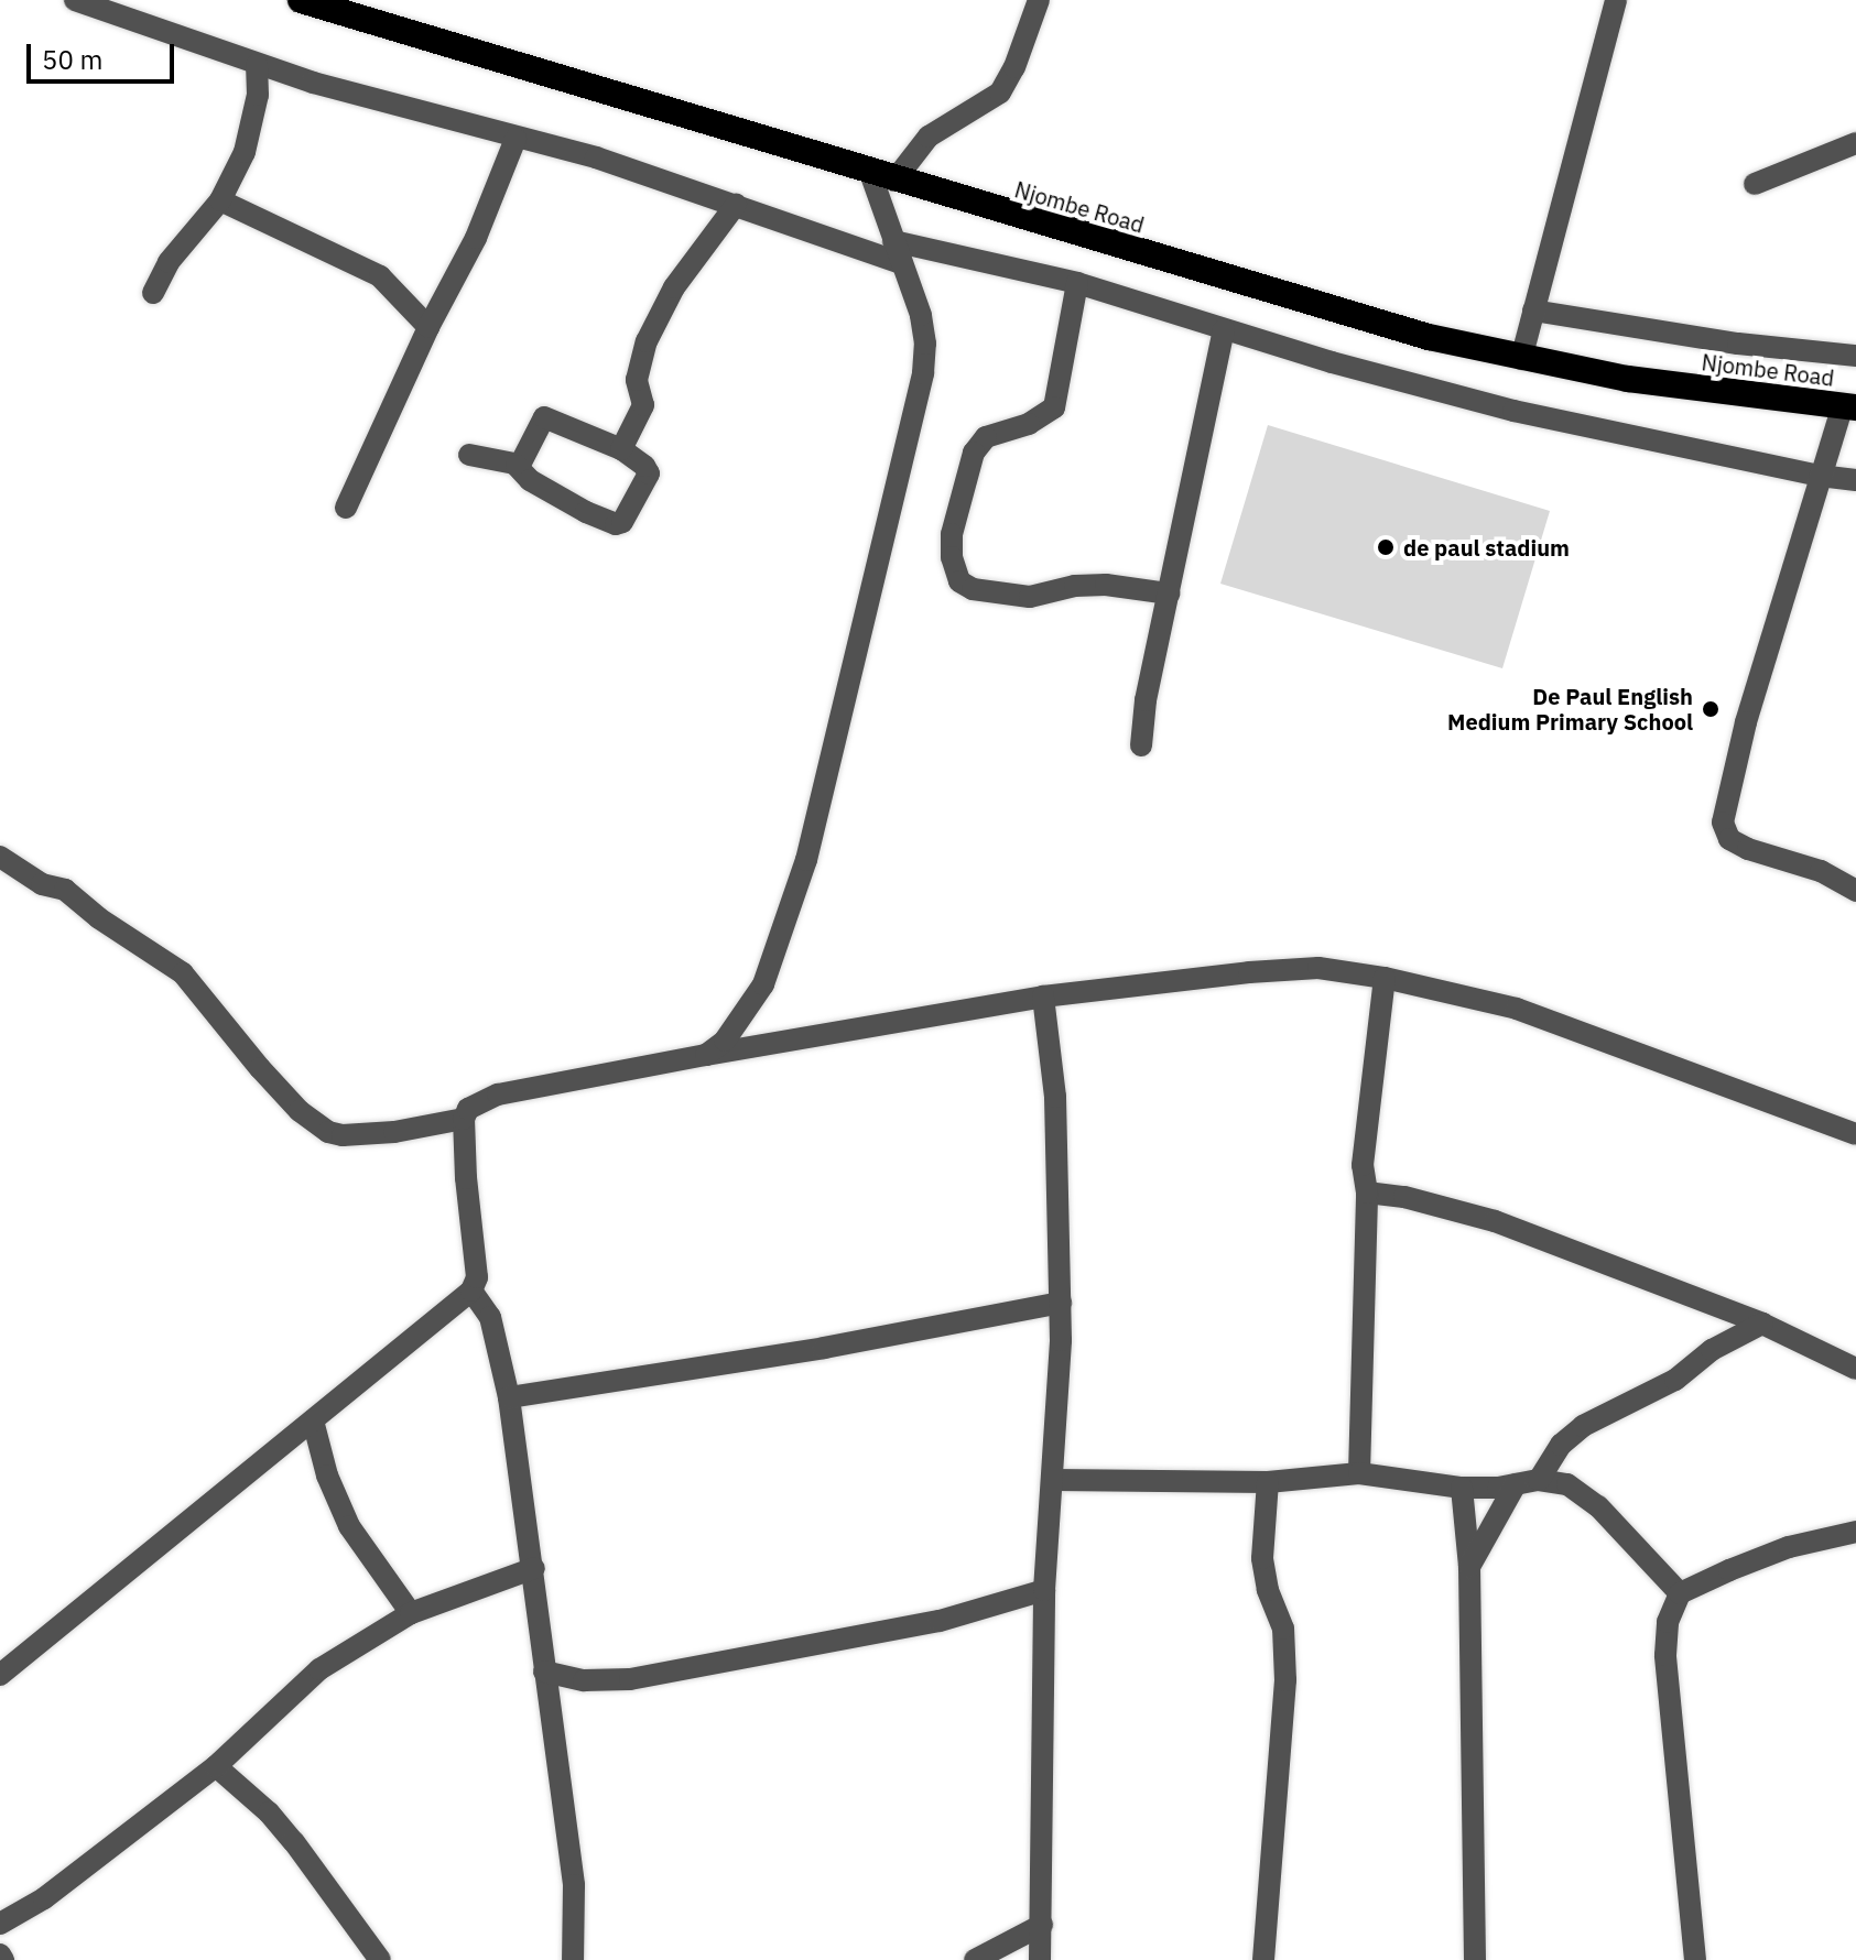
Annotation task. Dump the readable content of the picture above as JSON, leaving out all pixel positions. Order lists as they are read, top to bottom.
{
  "streets": {
    "highway": ["Njombe Road"]
  },
  "places": ["de paul stadium", "De Paul English Medium Primary School"],
  "scale_bar": "50 m"
}
